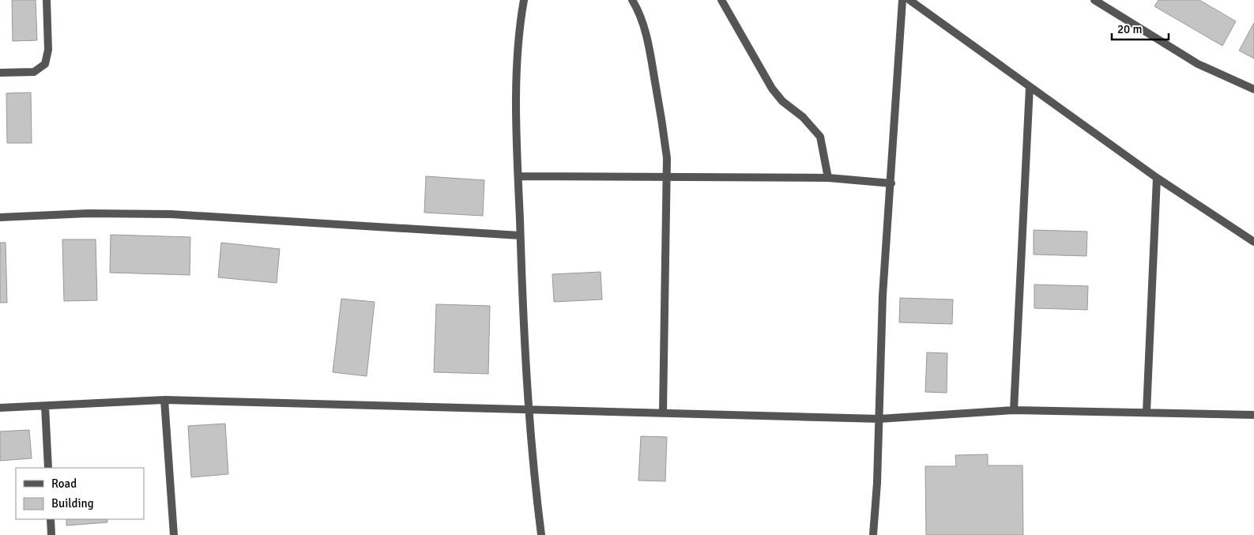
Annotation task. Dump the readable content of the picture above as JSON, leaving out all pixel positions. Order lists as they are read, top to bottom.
{
  "legend": ["Road", "Building"],
  "scale_bar": "20 m"
}
